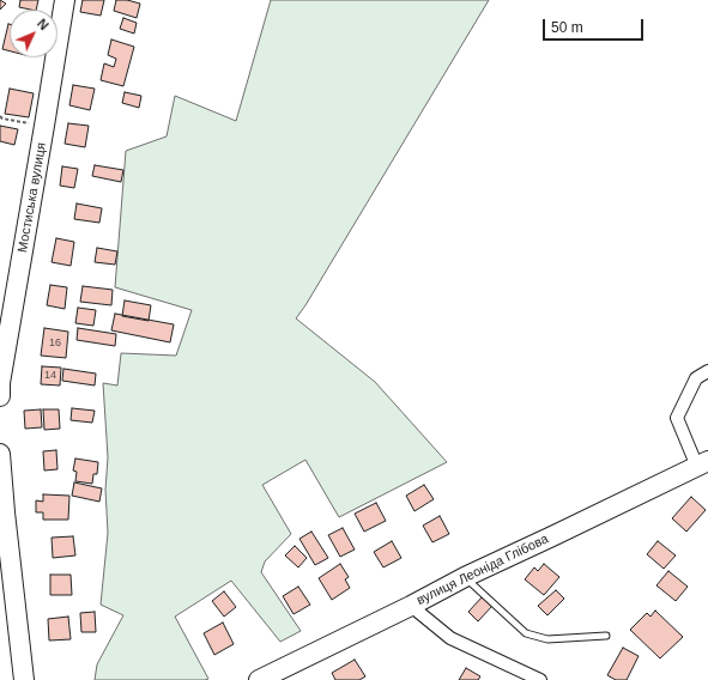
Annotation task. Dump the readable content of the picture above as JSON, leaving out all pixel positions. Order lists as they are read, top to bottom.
{
  "streets": {
    "main road": ["Мостиська вулиця", "вулиця Леоніда Глібова"]
  },
  "house_numbers": ["16", "14"],
  "scale_bar": "50 m",
  "north": "top right"
}
